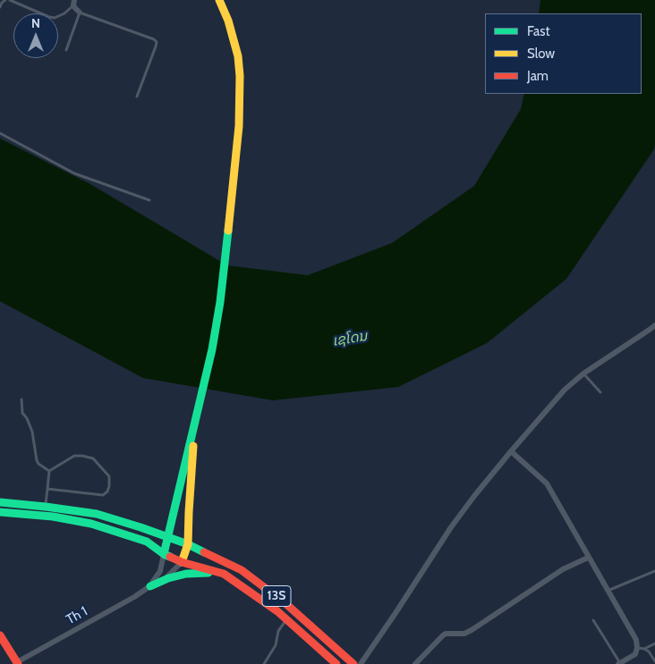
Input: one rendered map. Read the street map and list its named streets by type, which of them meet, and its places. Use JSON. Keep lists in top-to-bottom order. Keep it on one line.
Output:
{"streets":{"main road":["13S"],"street":["Th 1"]},"crossings":[["13S","Th 1"]],"water":["ເຊໂດນ"],"legend":["Fast","Slow","Jam"],"north":"top"}
